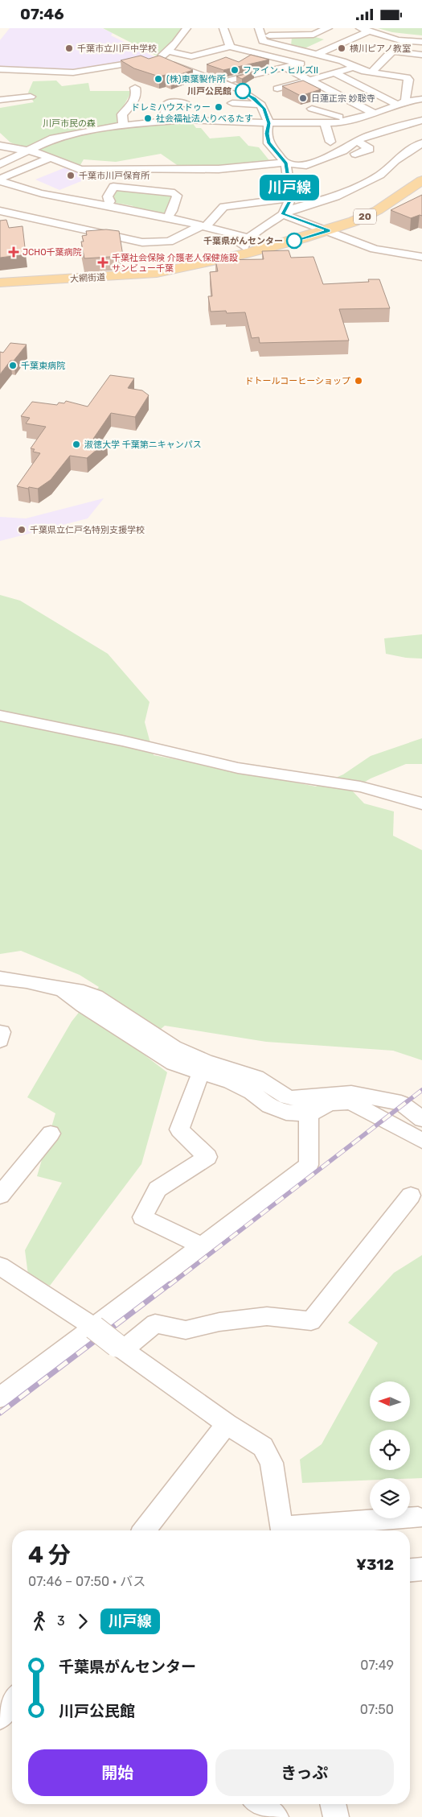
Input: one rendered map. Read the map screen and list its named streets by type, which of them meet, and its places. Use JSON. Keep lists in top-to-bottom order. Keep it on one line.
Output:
{"streets":{"main road":["20","大網街道"]},"parks":["川戸市民の森"],"places":{"other":["千葉市立川戸中学校","横川ピアノ教室","ファイン・ヒルズII","(株)東葉製作所","川戸公民館","日蓮正宗 妙聡寺","ドレミハウスドゥー","社会福祉法人りべるたす","千葉市川戸保育所","千葉県がんセンター","千葉東病院","ドトールコーヒーショップ","淑徳大学 千葉第ニキャンパス","千葉県立仁戸名特別支援学校"],"health":["JCHO千葉病院","千葉社会保険 介護老人保健施設 サンビュー千葉"]},"lines":["bus line 川戸線"],"north":"left","page":{"status":"07:46","on_map":"川戸線","heading":["4 分","07:46 – 07:50 · バス","¥312"],"legs":["3","川戸線"],"list":[{"name":"千葉県がんセンター","value":"07:49"},{"name":"川戸公民館","value":"07:50"}],"buttons":["開始","きっぷ"]}}
